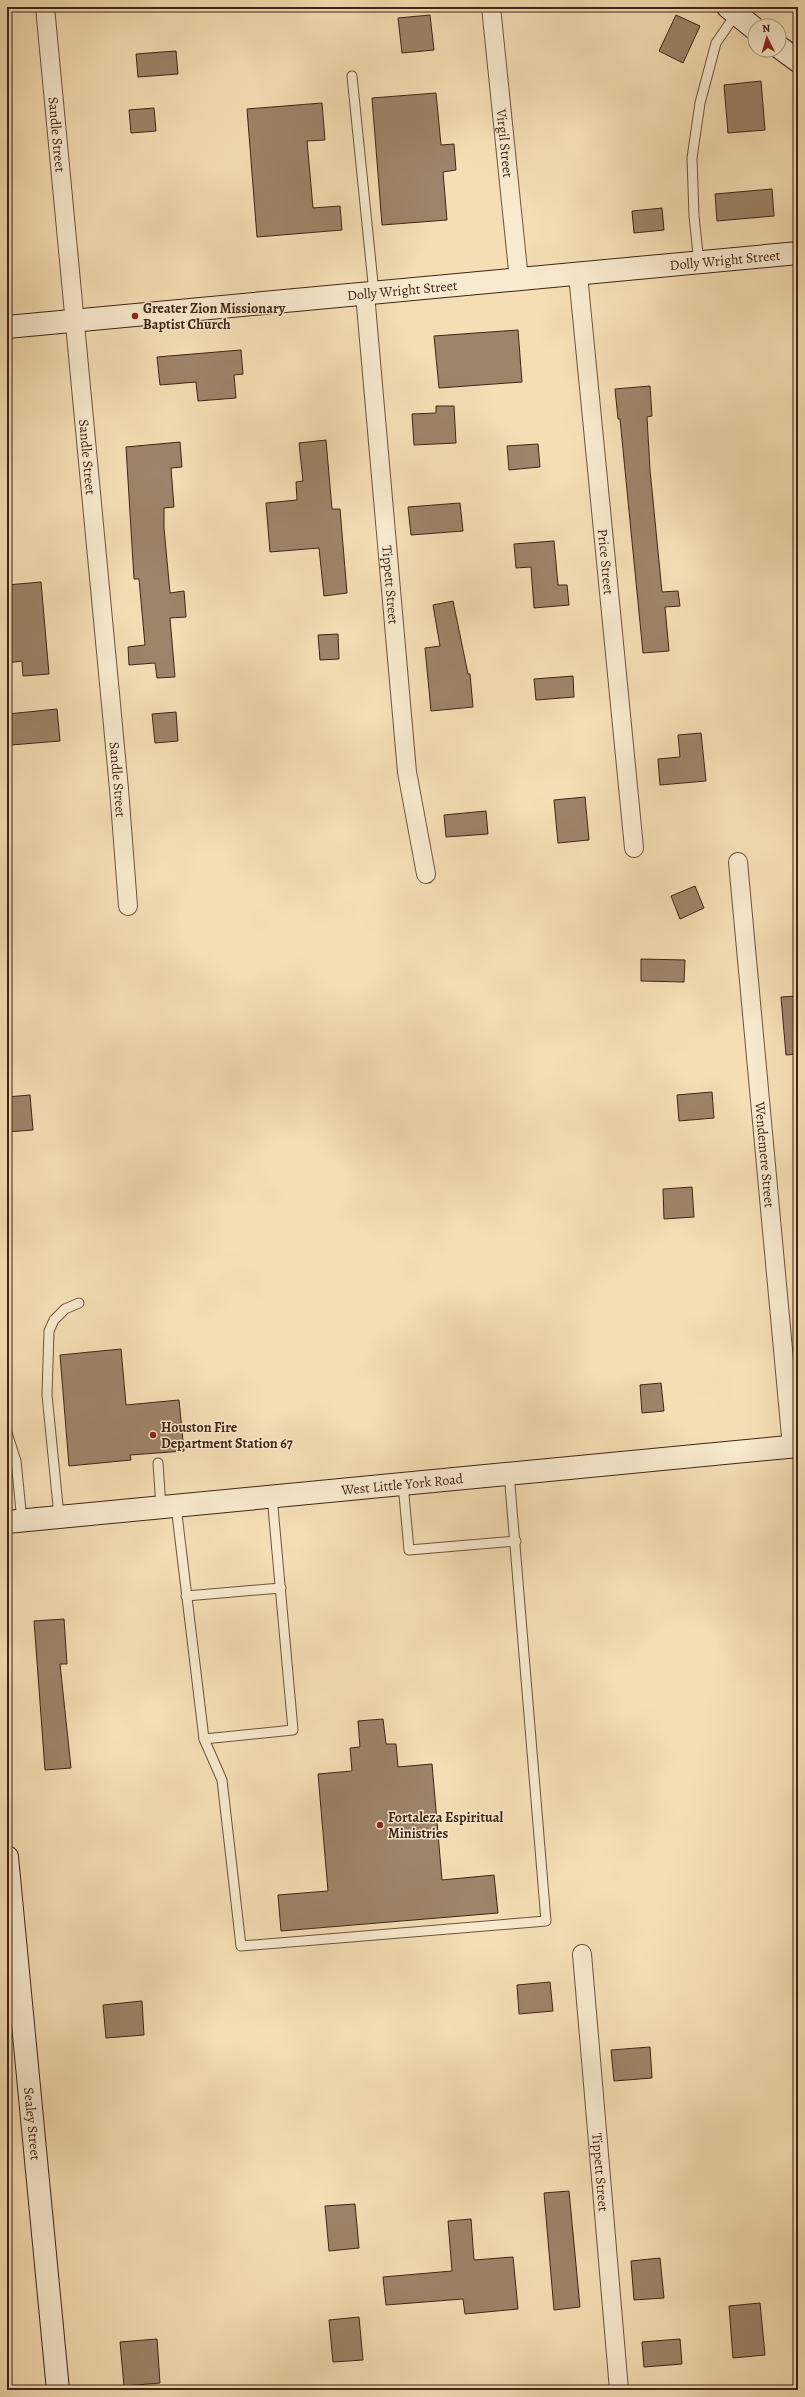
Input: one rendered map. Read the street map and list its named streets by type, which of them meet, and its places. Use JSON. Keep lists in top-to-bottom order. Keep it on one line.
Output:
{"streets":{"street":["Sandle Street","Virgil Street","Dolly Wright Street","Price Street","Tippett Street","Wendemere Street","West Little York Road","Sealey Street"]},"crossings":[["Sandle Street","Dolly Wright Street"],["Virgil Street","Dolly Wright Street"],["Dolly Wright Street","Price Street"],["Dolly Wright Street","Tippett Street"],["Wendemere Street","West Little York Road"]],"places":["Greater Zion Missionary Baptist Church","Houston Fire Department Station 67","Fortaleza Espiritual Ministries"],"north":"top"}
